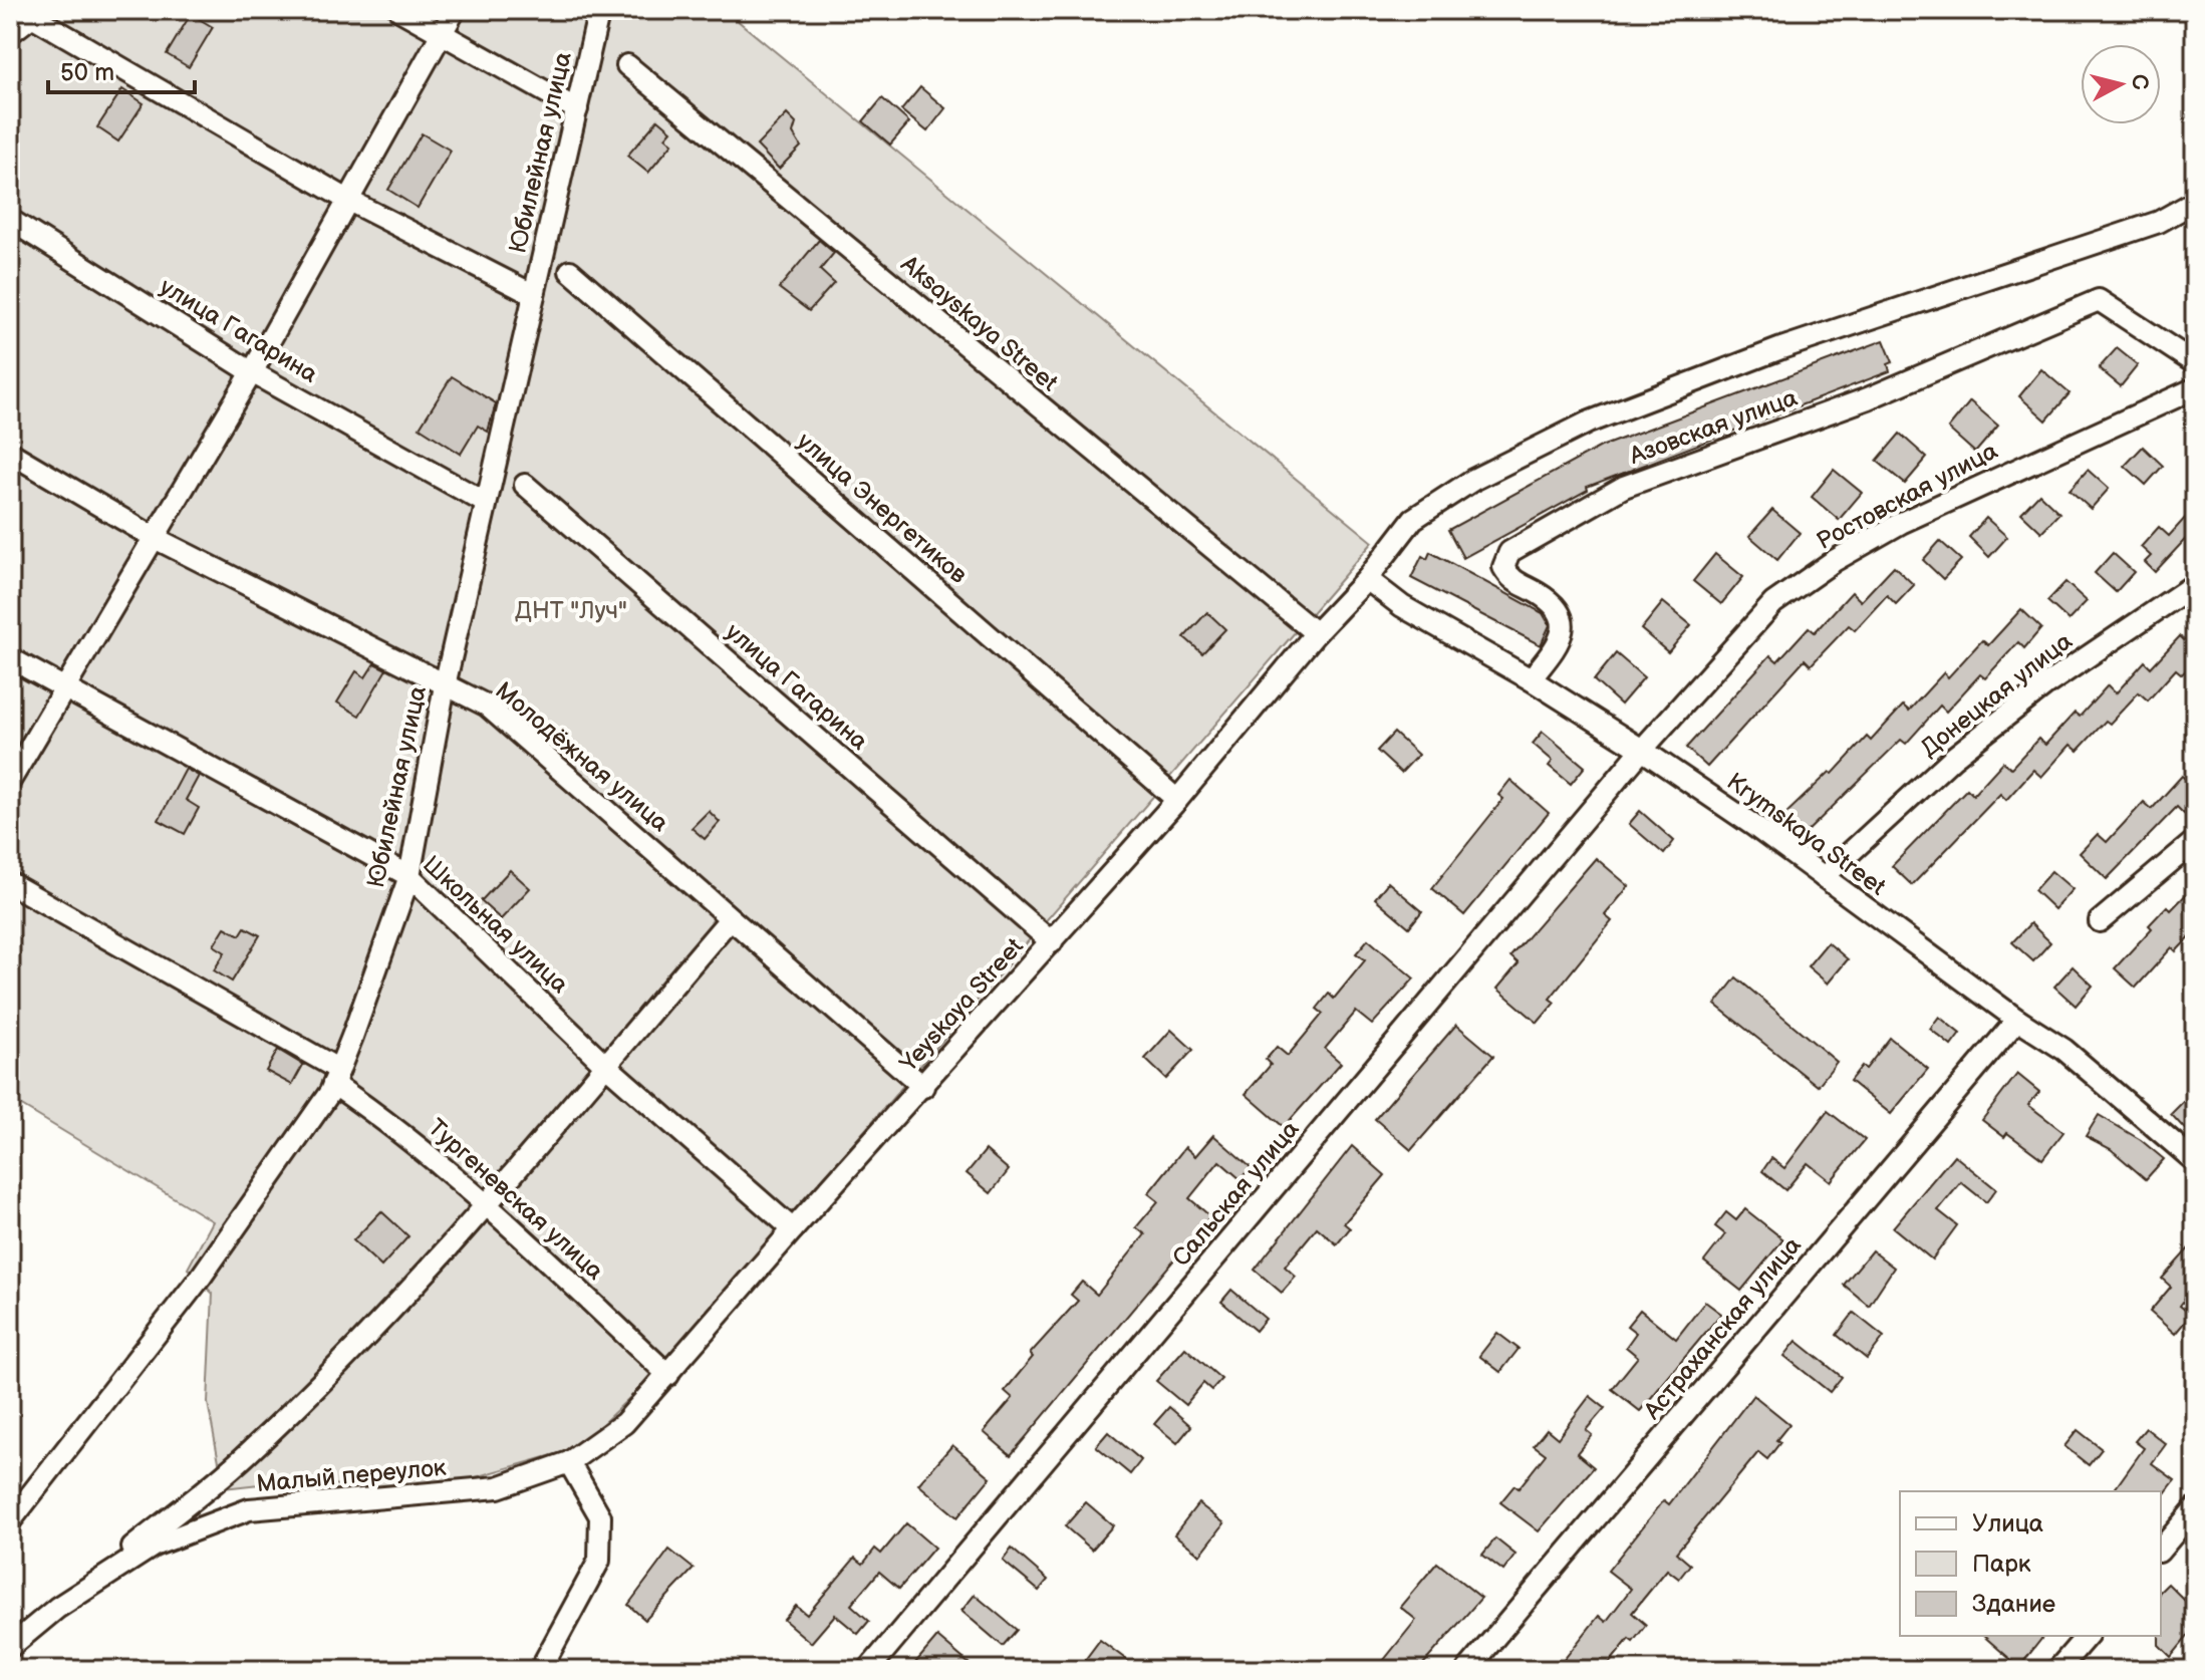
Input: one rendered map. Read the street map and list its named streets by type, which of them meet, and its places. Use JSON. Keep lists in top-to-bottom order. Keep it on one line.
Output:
{"streets":{"street":["Юбилейная улица","Aksayskaya Street","улица Гагарина","Азовская улица","Ростовская улица","улица Энергетиков","Донецкая улица","Молодёжная улица","Krymskaya Street","Школьная улица","Yeyskaya Street","Сальская улица","Тургеневская улица","Астраханская улица","Малый переулок"]},"crossings":[["Юбилейная улица","улица Гагарина"],["Юбилейная улица","Молодёжная улица"],["Юбилейная улица","Школьная улица"],["Юбилейная улица","Тургеневская улица"],["Aksayskaya Street","Yeyskaya Street"],["улица Гагарина","Yeyskaya Street"],["Азовская улица","Krymskaya Street"],["Ростовская улица","Krymskaya Street"],["Ростовская улица","Сальская улица"],["улица Энергетиков","Yeyskaya Street"],["Донецкая улица","Krymskaya Street"],["Молодёжная улица","Yeyskaya Street"],["Krymskaya Street","Yeyskaya Street"],["Krymskaya Street","Сальская улица"],["Krymskaya Street","Астраханская улица"],["Школьная улица","Yeyskaya Street"],["Yeyskaya Street","Тургеневская улица"],["Yeyskaya Street","Малый переулок"]],"parks":["ДНТ \"Луч\""],"legend":["Улица","Парк","Здание"],"scale_bar":"50 m","north":"right"}
